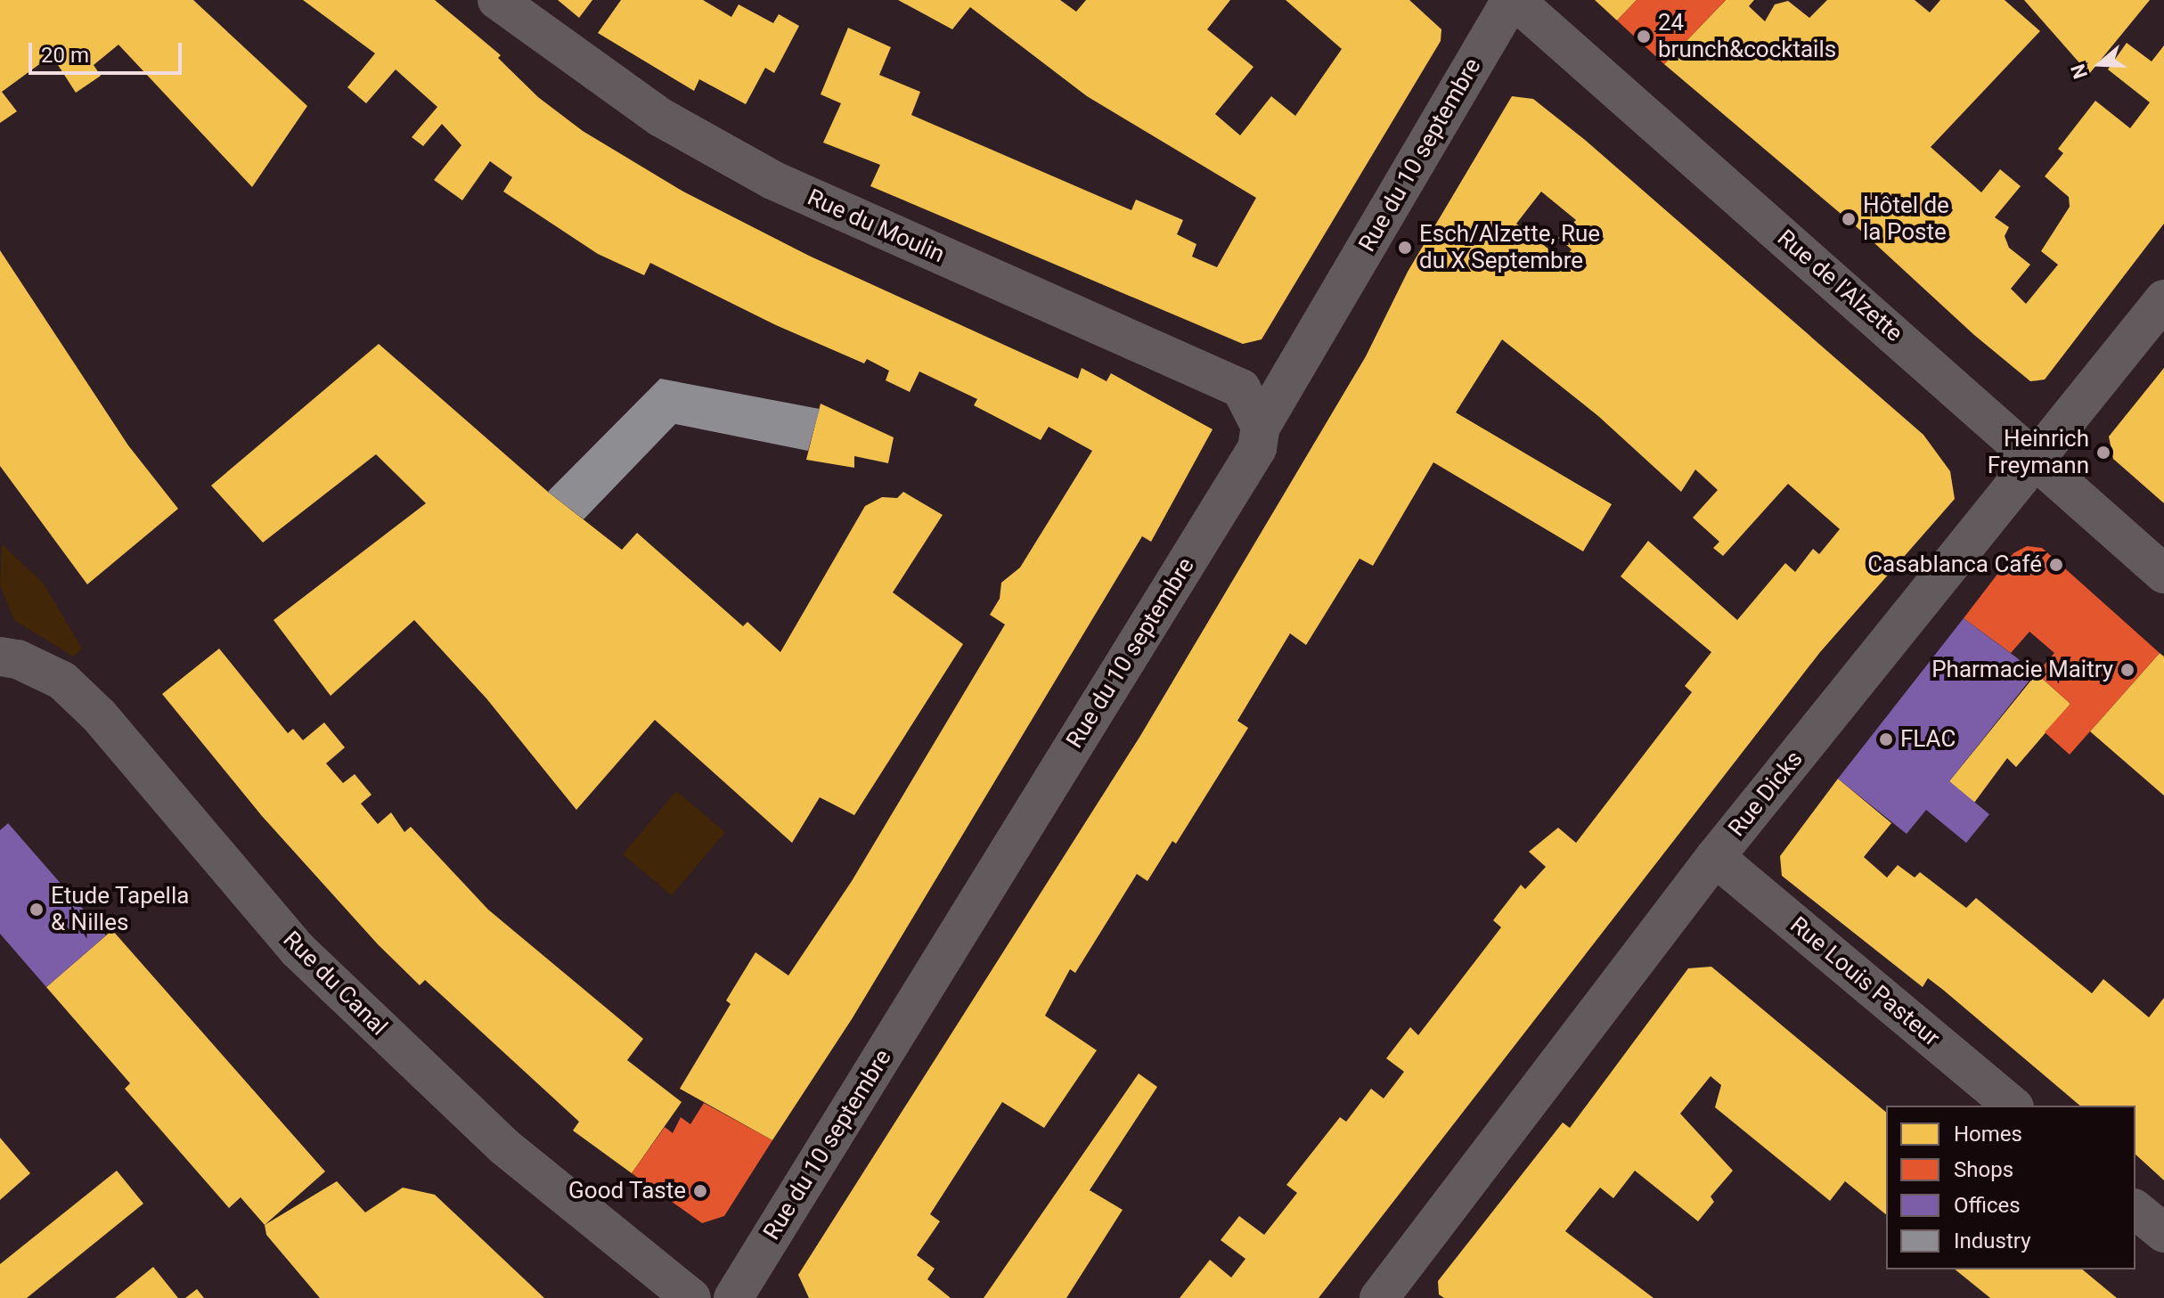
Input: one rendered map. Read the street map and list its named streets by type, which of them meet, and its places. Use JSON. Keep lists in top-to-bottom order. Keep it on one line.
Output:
{"streets":{"street":["Rue du 10 septembre","Rue du Moulin","Rue de l'Alzette","Rue Dicks","Rue Louis Pasteur","Rue du Canal"]},"crossings":[["Rue du 10 septembre","Rue du Moulin"],["Rue du 10 septembre","Rue de l'Alzette"],["Rue de l'Alzette","Rue Dicks"],["Rue Dicks","Rue Louis Pasteur"]],"places":["24 brunch&cocktails","Hôtel de la Poste","Esch/Alzette, Rue du X Septembre","Heinrich Freymann","Casablanca Café","Pharmacie Maitry","FLAC","Etude Tapella & Nilles","Good Taste"],"legend":["Homes","Shops","Offices","Industry"],"scale_bar":"20 m","north":"left"}
